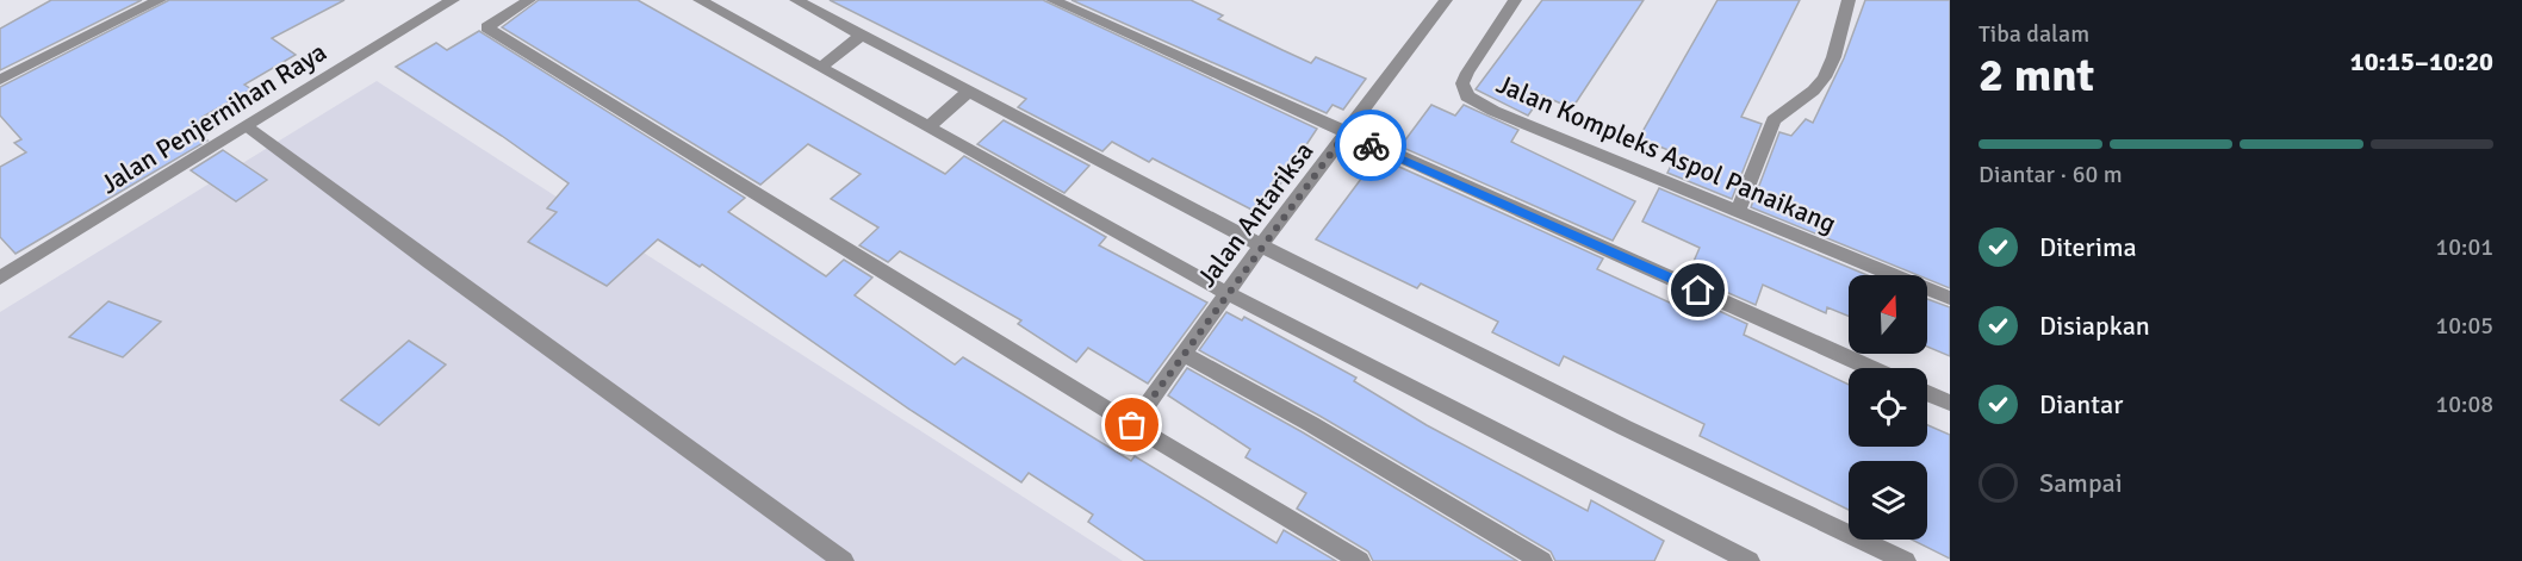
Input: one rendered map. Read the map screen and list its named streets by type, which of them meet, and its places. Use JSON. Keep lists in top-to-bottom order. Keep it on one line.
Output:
{"streets":{"street":["Jalan Penjernihan Raya","Jalan Kompleks Aspol Panaikang","Jalan Antariksa"]},"north":"top","page":{"heading":["2 mnt","Tiba dalam","10:15–10:20"],"bar":"Diantar · 60 m","list":[["Diterima","10:01"],["Disiapkan","10:05"],["Diantar","10:08"],"Sampai"]}}
